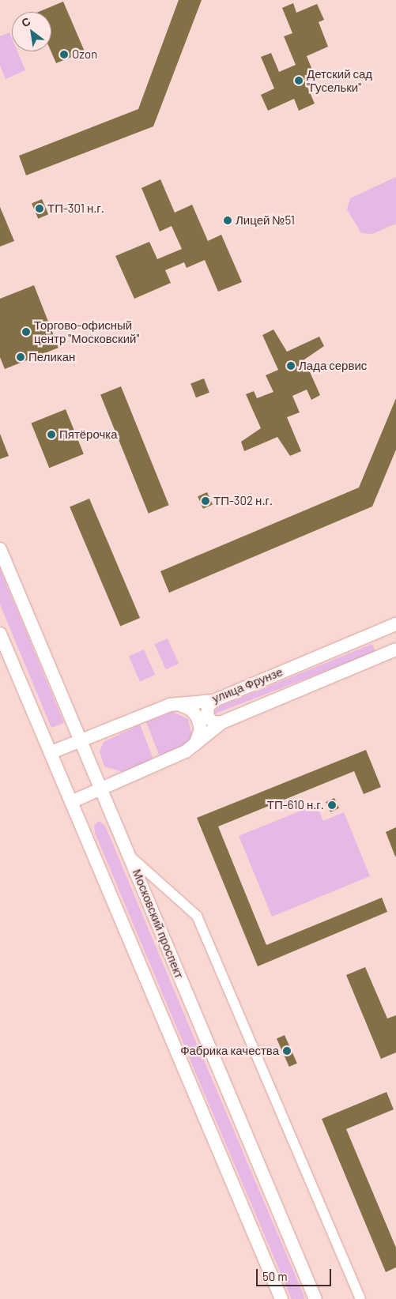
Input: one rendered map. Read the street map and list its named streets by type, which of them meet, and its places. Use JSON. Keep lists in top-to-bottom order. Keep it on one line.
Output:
{"streets":{"main road":["улица Фрунзе","Московский проспект"]},"crossings":[["улица Фрунзе","Московский проспект"]],"places":["Ozon","Детский сад \"Гусельки\"","ТП-301 н.г.","Лицей №51","Торгово-офисный центр \"Московский\"","Пеликан","Лада сервис","Пятёрочка","ТП-302 н.г.","ТП-610 н.г.","Фабрика качества"],"scale_bar":"50 m","north":"top left"}
